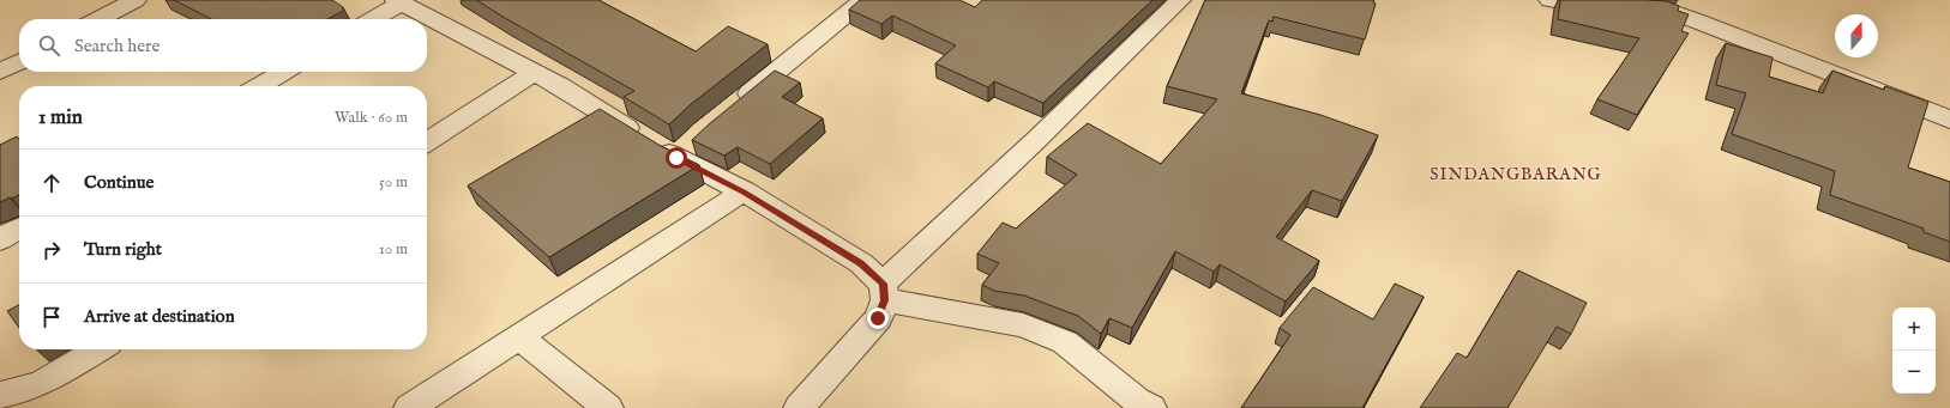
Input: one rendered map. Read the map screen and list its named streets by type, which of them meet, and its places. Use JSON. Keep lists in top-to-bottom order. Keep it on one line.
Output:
{"districts":["SINDANGBARANG"],"north":"top","page":{"search":"Search here","heading":["1 min","Walk · 60 m"],"list":[["Continue","50 m"],["Turn right","10 m"],"Arrive at destination"],"map_buttons":["+","−"]}}
